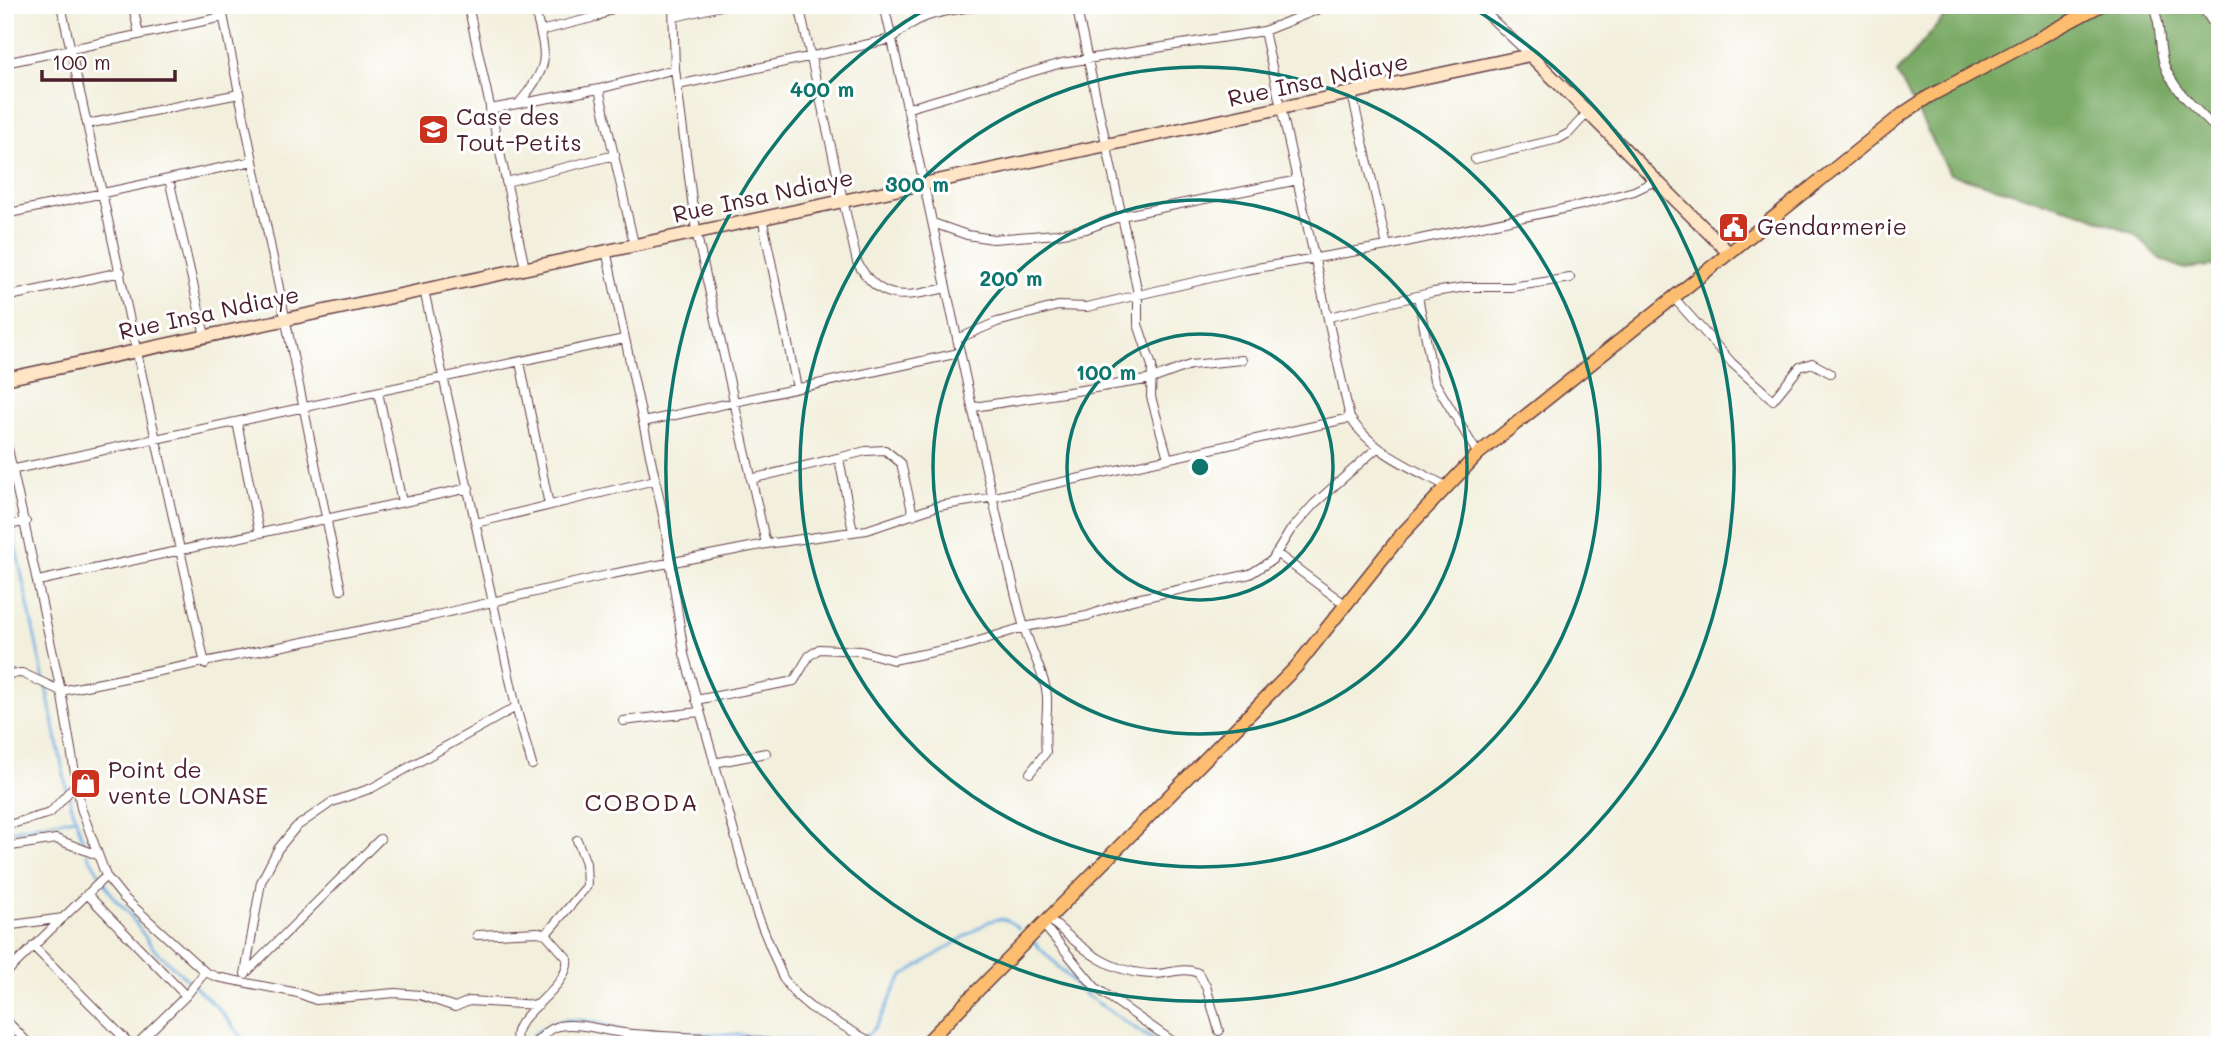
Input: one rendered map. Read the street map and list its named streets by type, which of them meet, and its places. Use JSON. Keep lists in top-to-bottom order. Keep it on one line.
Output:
{"streets":{"main road":["Rue Insa Ndiaye"]},"districts":["COBODA"],"places":{"school or university":["Case des Tout-Petits"],"public building":["Gendarmerie"],"shop":["Point de vente LONASE"]},"scale_bar":"100 m","rings":["400 m","300 m","200 m","100 m"]}
